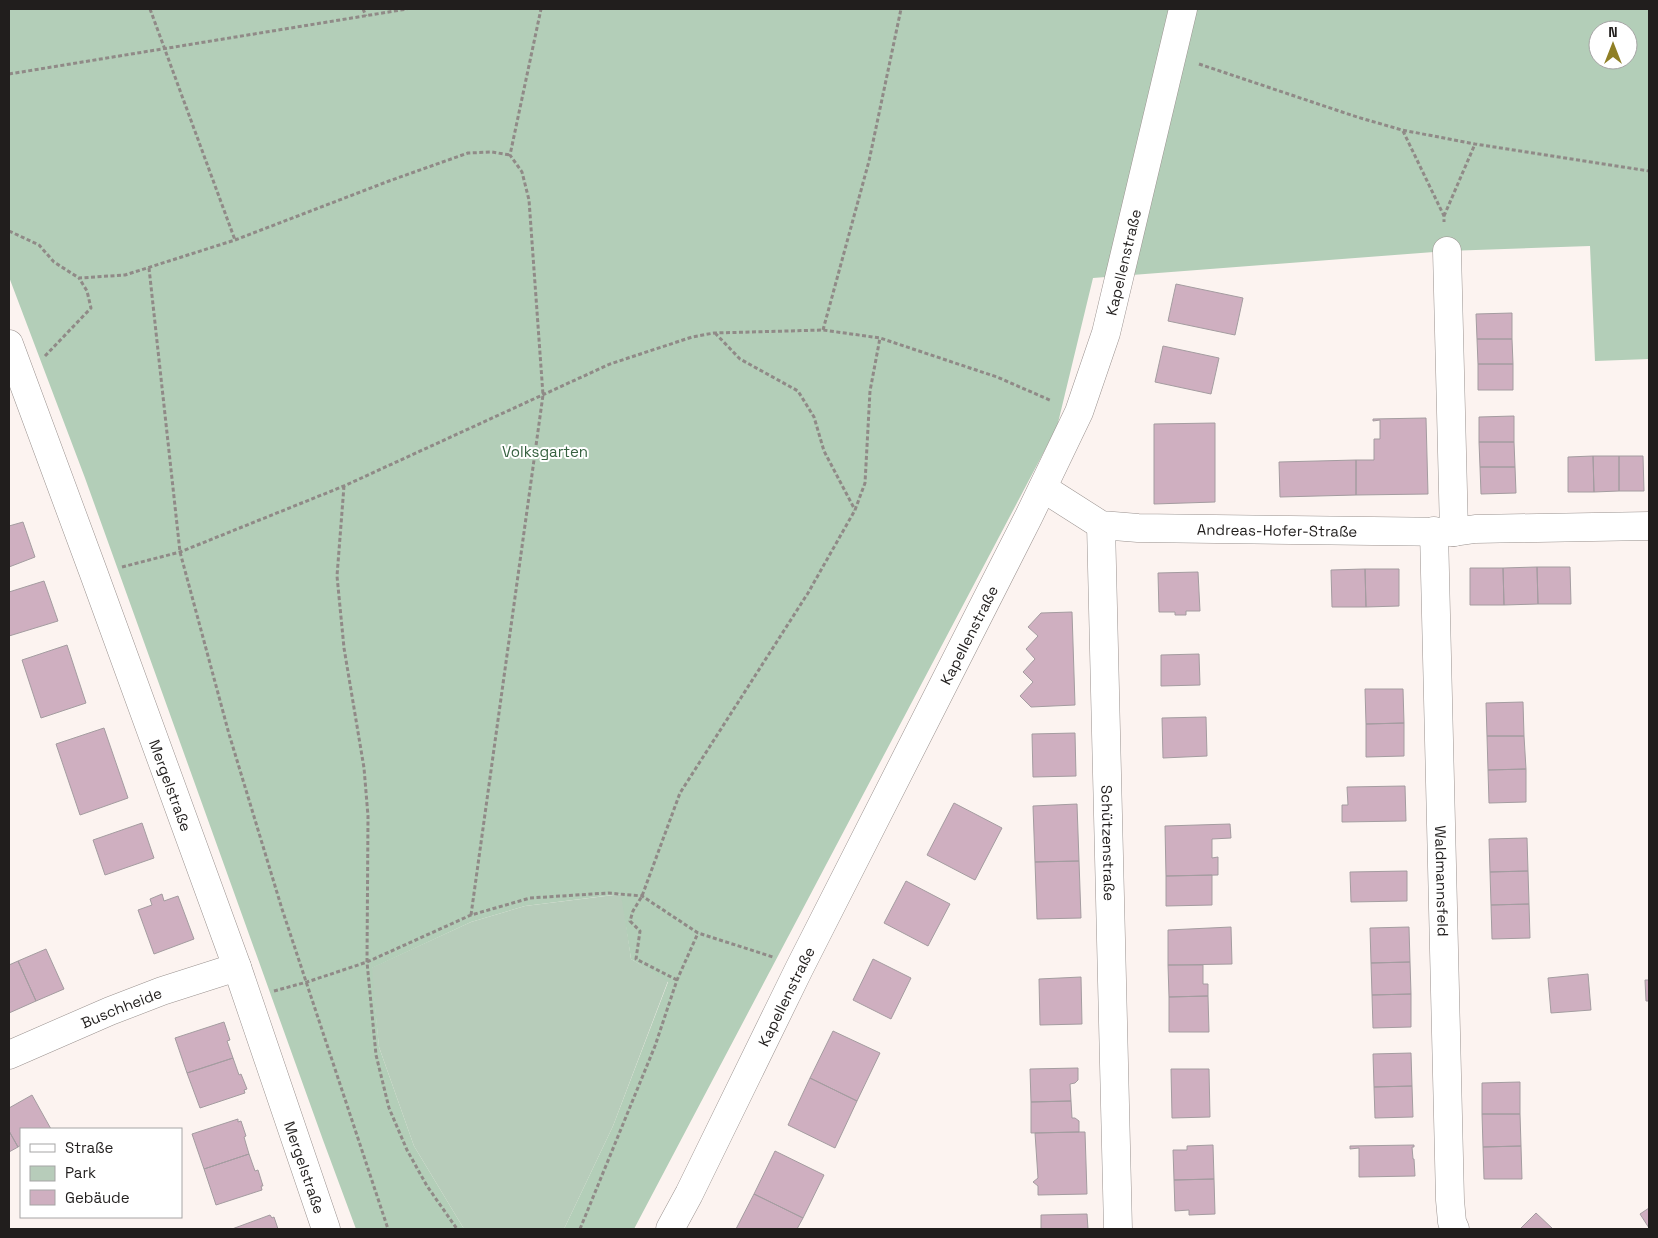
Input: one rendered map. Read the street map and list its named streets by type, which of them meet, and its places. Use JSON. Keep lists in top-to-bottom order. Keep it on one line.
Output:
{"streets":{"street":["Kapellenstraße","Andreas-Hofer-Straße","Mergelstraße","Schützenstraße","Waldmannsfeld","Buschheide"]},"crossings":[["Andreas-Hofer-Straße","Schützenstraße"],["Andreas-Hofer-Straße","Waldmannsfeld"],["Mergelstraße","Buschheide"]],"parks":["Volksgarten"],"legend":["Straße","Park","Gebäude"],"north":"top"}
